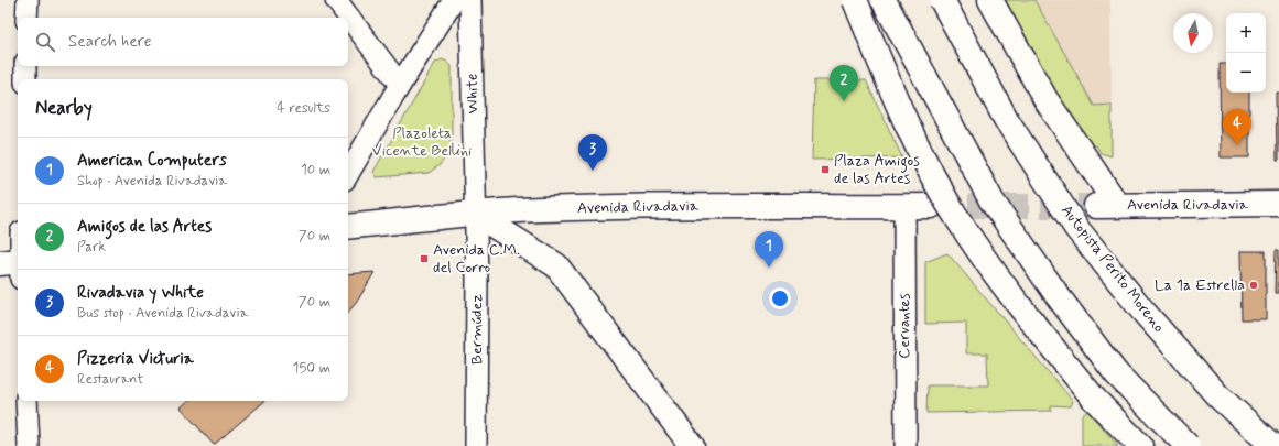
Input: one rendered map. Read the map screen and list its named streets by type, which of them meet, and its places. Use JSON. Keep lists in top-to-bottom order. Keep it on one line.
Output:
{"streets":{"main road":["Avenida Rivadavia","Autopista Perito Moreno"],"street":["White","Cervantes","Bermúdez"]},"crossings":[["White","Avenida Rivadavia"],["White","Bermúdez"],["Avenida Rivadavia","Cervantes"],["Avenida Rivadavia","Bermúdez"]],"parks":["Plazoleta Vicente Bellini"],"places":{"transit":["Plaza Amigos de las Artes","Avenida C.M. del Corro"],"other":["La 1a Estrella"]},"north":"bottom","page":{"map_buttons":["+","−"],"search":"Search here","pins":["2","4","3","1"],"heading":["Nearby","4 results"],"list":[{"mark":"1","name":"American Computers","note":"Shop · Avenida Rivadavia","value":"10 m"},{"mark":"2","name":"Amigos de las Artes","note":"Park","value":"70 m"},{"mark":"3","name":"Rivadavia y White","note":"Bus stop · Avenida Rivadavia","value":"70 m"},{"mark":"4","name":"Pizzeria Victuria","note":"Restaurant","value":"150 m"}]}}
